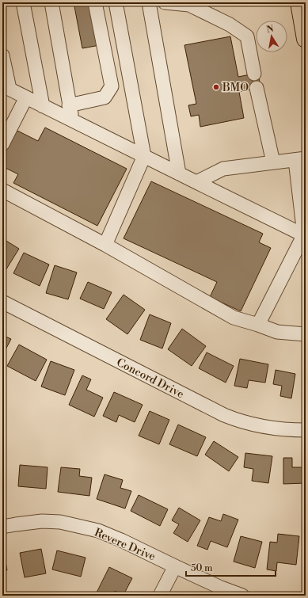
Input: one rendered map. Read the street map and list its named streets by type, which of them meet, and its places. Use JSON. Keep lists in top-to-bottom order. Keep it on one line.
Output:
{"streets":{"street":["Concord Drive","Revere Drive"]},"places":["BMO"],"scale_bar":"50 m","north":"top"}
